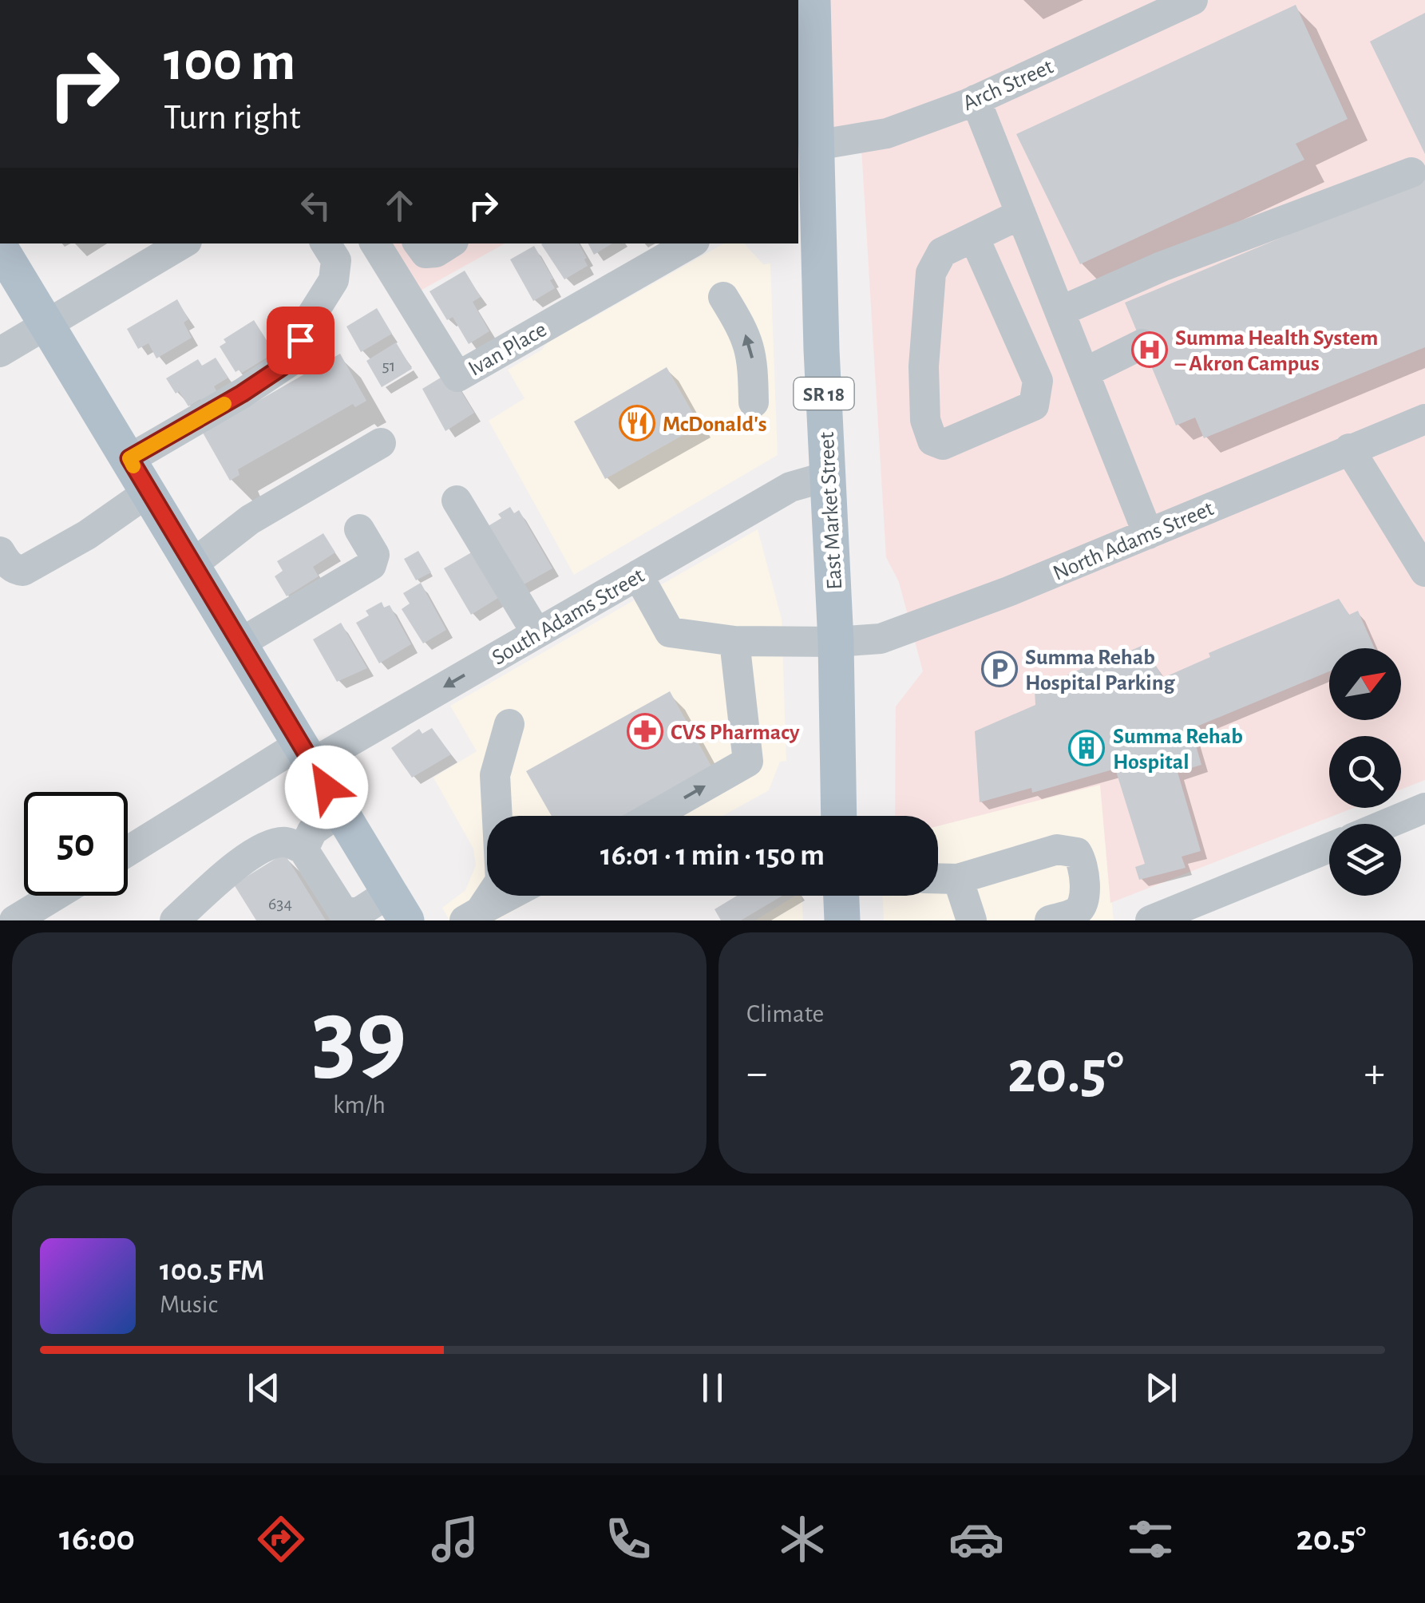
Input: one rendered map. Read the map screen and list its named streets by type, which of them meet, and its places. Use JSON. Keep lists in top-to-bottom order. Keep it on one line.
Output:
{"streets":{"main road":["SR 18","East Market Street"],"street":["Arch Street","Ivan Place","North Adams Street","South Adams Street"]},"crossings":[["Arch Street","East Market Street"],["East Market Street","North Adams Street"],["East Market Street","South Adams Street"],["North Adams Street","South Adams Street"]],"places":{"hospital":["Summa Health System – Akron Campus"],"restaurant":["McDonald's"],"parking":["Summa Rehab Hospital Parking"],"pharmacy":["CVS Pharmacy"],"building":["Summa Rehab Hospital"]},"house_numbers":["51","634"],"north":"top right","page":{"turn":["100 m","Turn right"],"limit":"50","trip":"16:01 · 1 min · 150 m","tile":[["39","km/h"],"Climate"],"heat":["−","20.5°","+"],"song":["100.5 FM","Music"],"tabs":["16:00","20.5°"]}}
